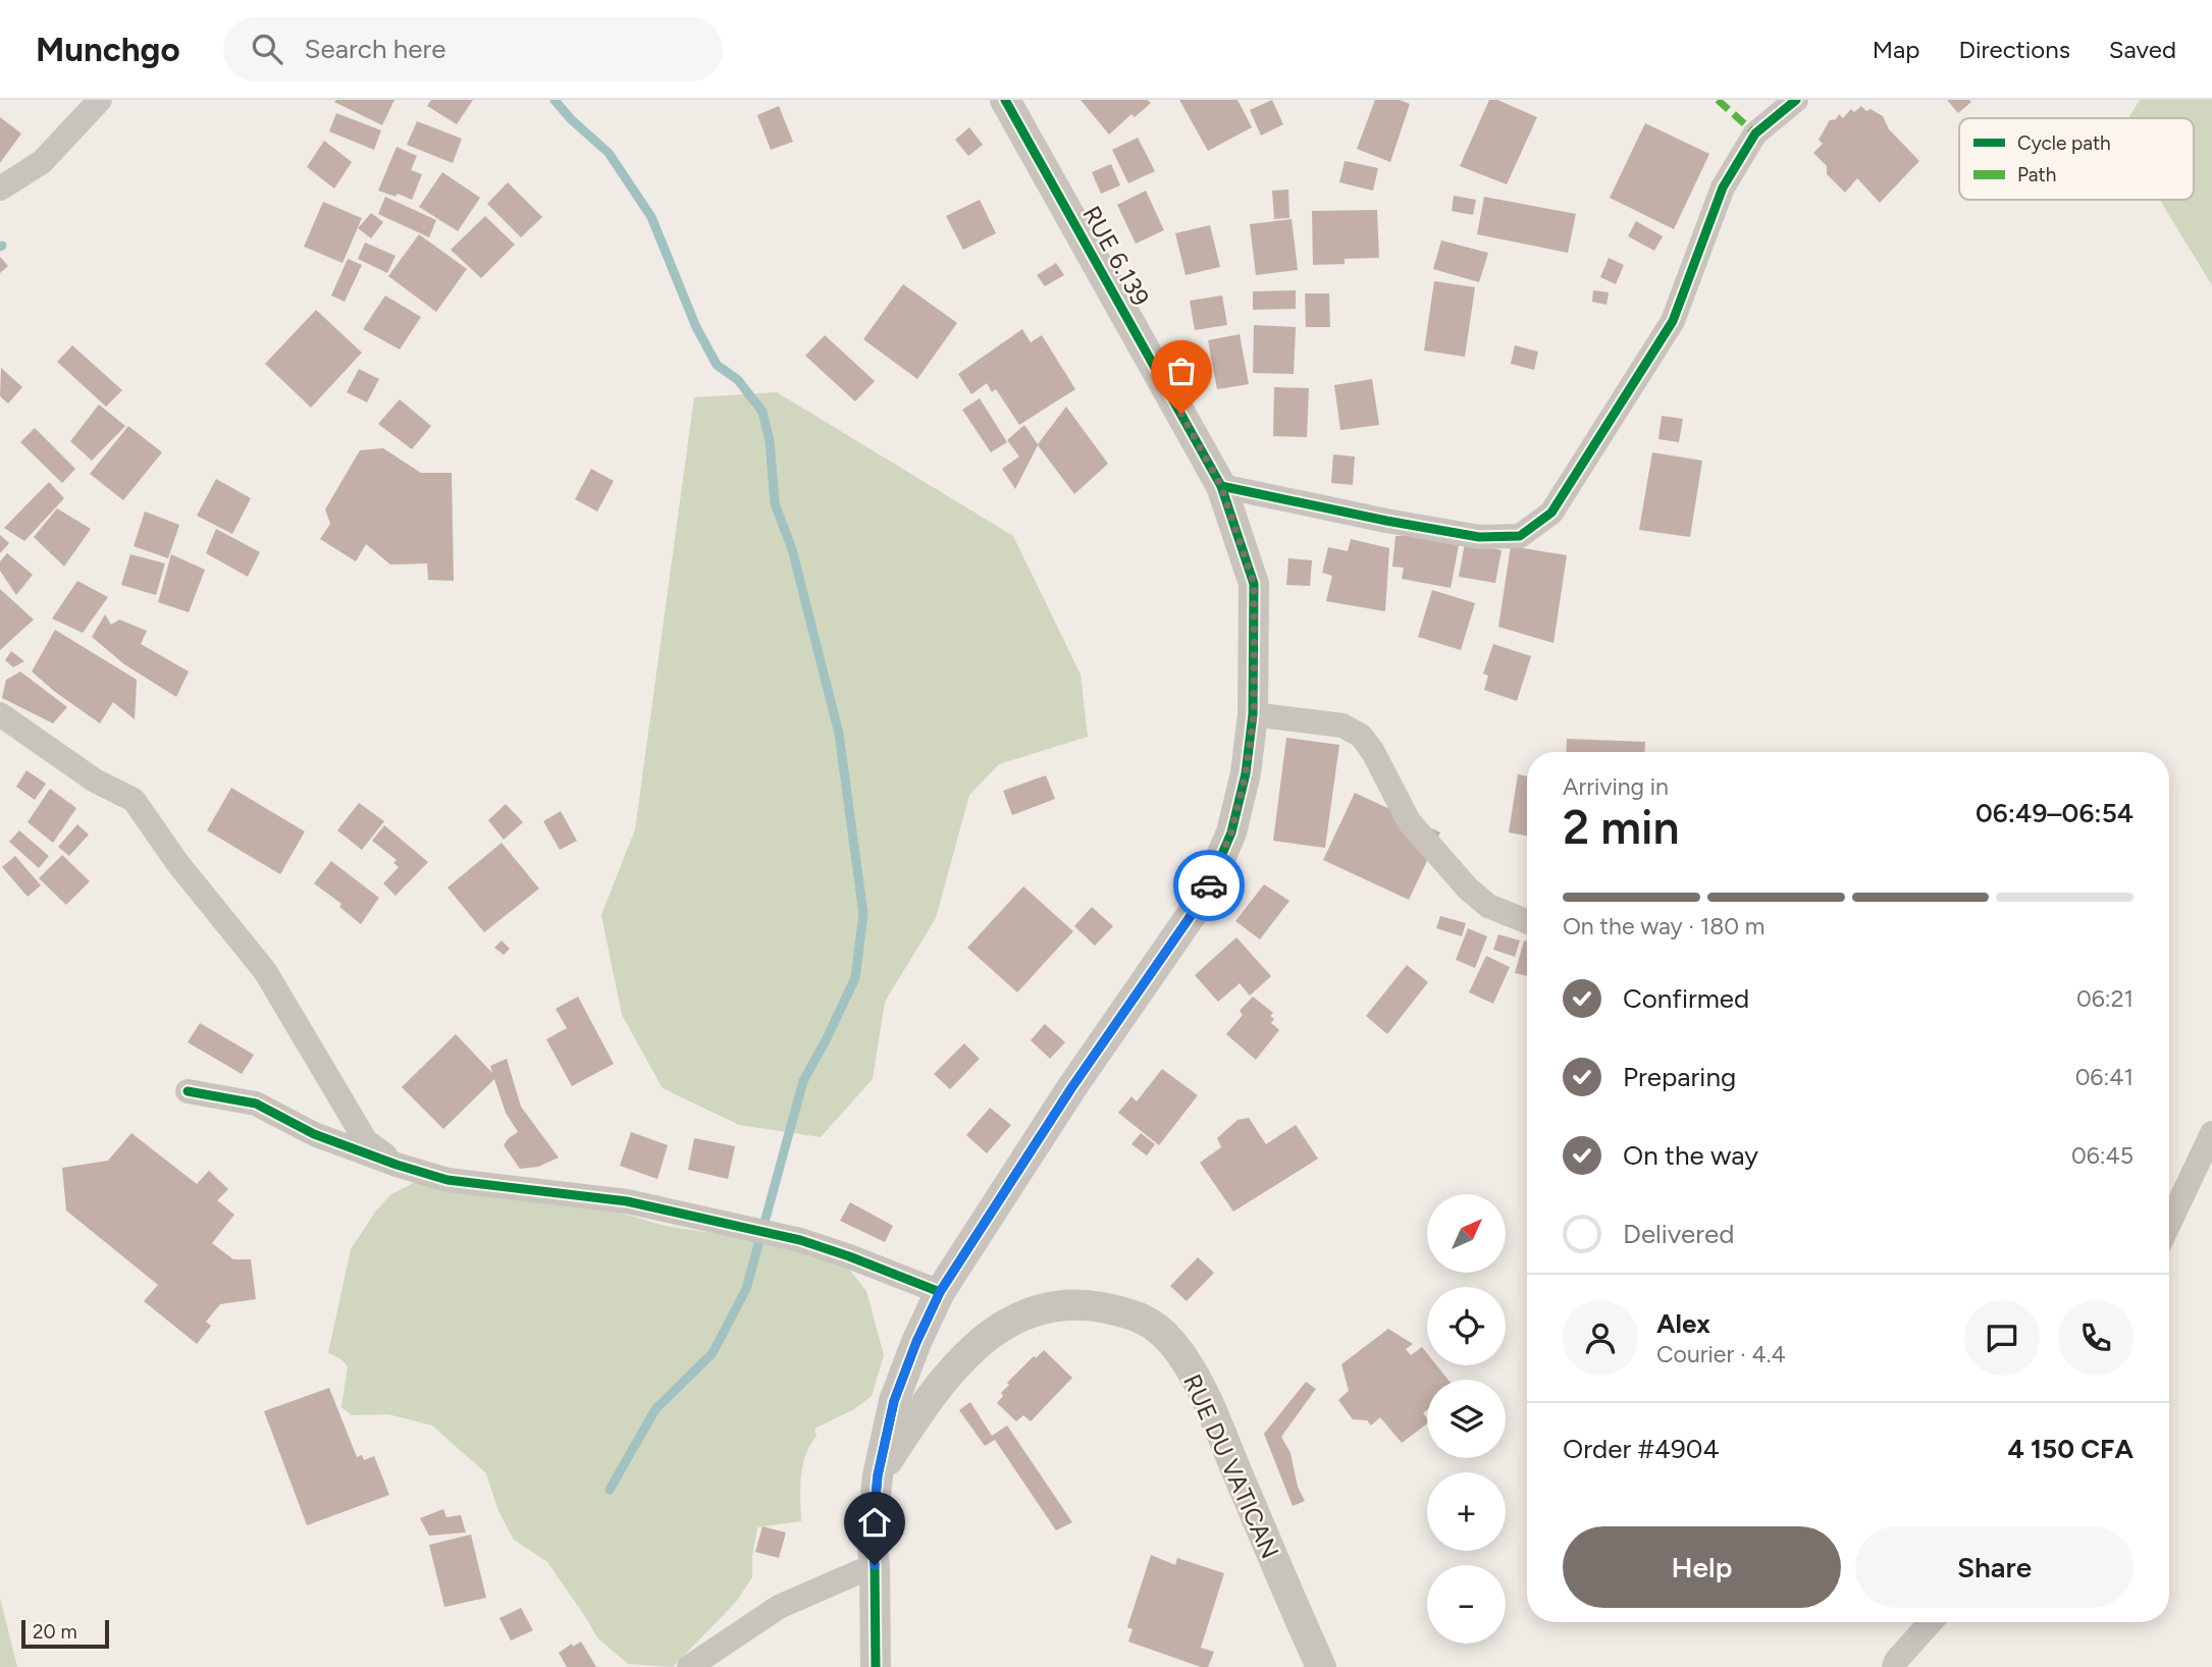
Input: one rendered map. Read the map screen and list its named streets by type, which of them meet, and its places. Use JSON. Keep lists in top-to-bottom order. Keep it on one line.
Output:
{"streets":{"street":["RUE 6.139","RUE DU VATICAN"]},"crossings":[["RUE 6.139","RUE DU VATICAN"]],"legend":["Cycle path","Path"],"scale_bar":"20 m","north":"top right","page":{"header":"Munchgo","search":"Search here","nav":["Map","Directions","Saved"],"heading":["2 min","Arriving in","06:49–06:54"],"panel":["Alex","Courier · 4.4","Order #4904","4 150 CFA"],"bar":"On the way · 180 m","list":[["Confirmed","06:21"],["Preparing","06:41"],["On the way","06:45"],"Delivered"],"map_buttons":["+","−"],"buttons":["Help","Share"],"scale":"20 m"}}
